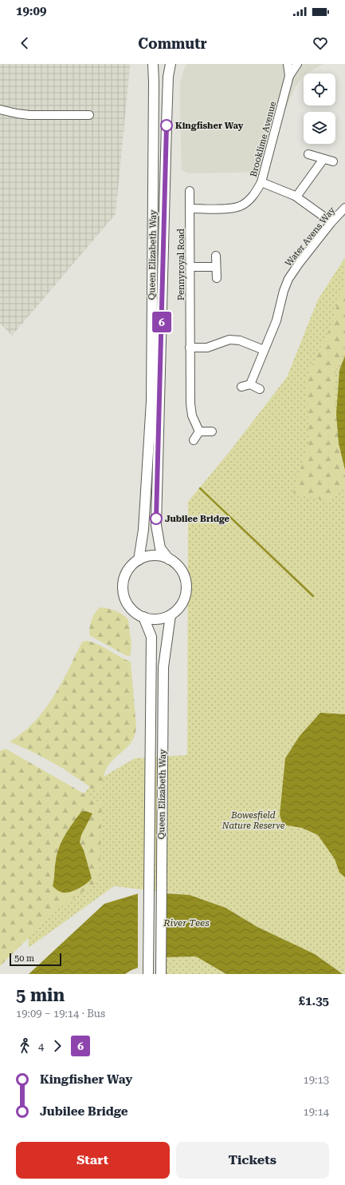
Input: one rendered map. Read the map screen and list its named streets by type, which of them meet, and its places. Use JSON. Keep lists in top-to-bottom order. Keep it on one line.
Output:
{"streets":{"street":["Brooklime Avenue","Water Avens Way","Queen Elizabeth Way","Pennyroyal Road"]},"crossings":[["Brooklime Avenue","Pennyroyal Road"]],"water":["River Tees"],"parks":["Bowesfield Nature Reserve"],"places":["Kingfisher Way","Jubilee Bridge"],"lines":["bus line 6"],"scale_bar":"50 m","page":{"status":"19:09","header":"Commutr","on_map":"6","scale":"50 m","heading":["5 min","19:09 – 19:14 · Bus","£1.35"],"legs":["4","6"],"list":[{"name":"Kingfisher Way","value":"19:13"},{"name":"Jubilee Bridge","value":"19:14"}],"buttons":["Start","Tickets"]}}
